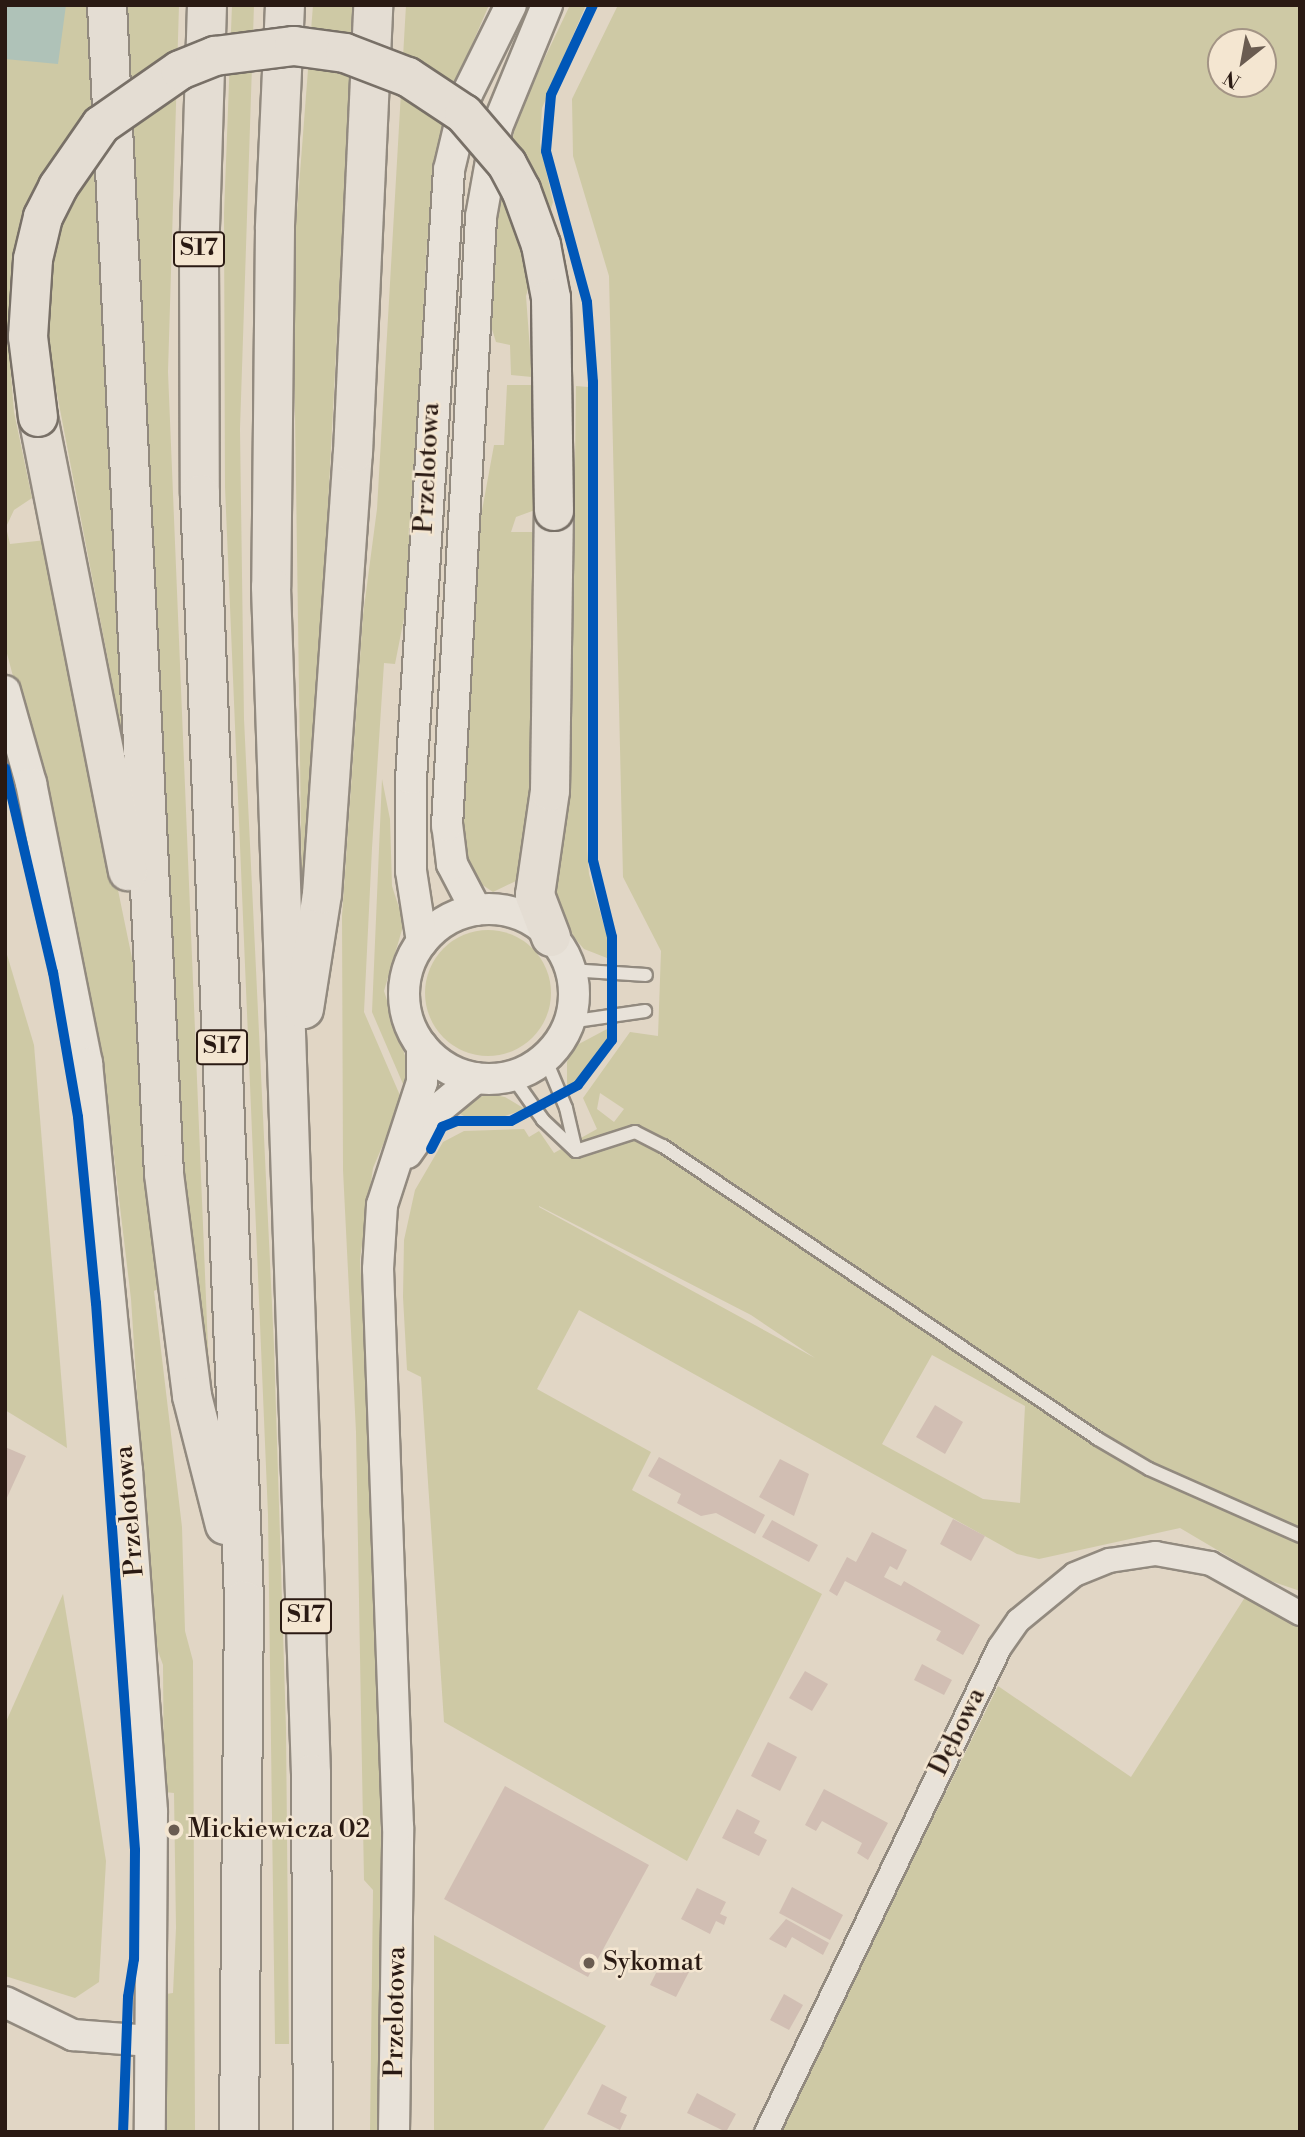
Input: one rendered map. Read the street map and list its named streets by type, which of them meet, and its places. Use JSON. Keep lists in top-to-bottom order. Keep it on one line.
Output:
{"streets":{"highway":["S17"],"street":["Przelotowa","Dębowa"]},"places":["Mickiewicza 02","Sykomat"],"north":"bottom left"}
